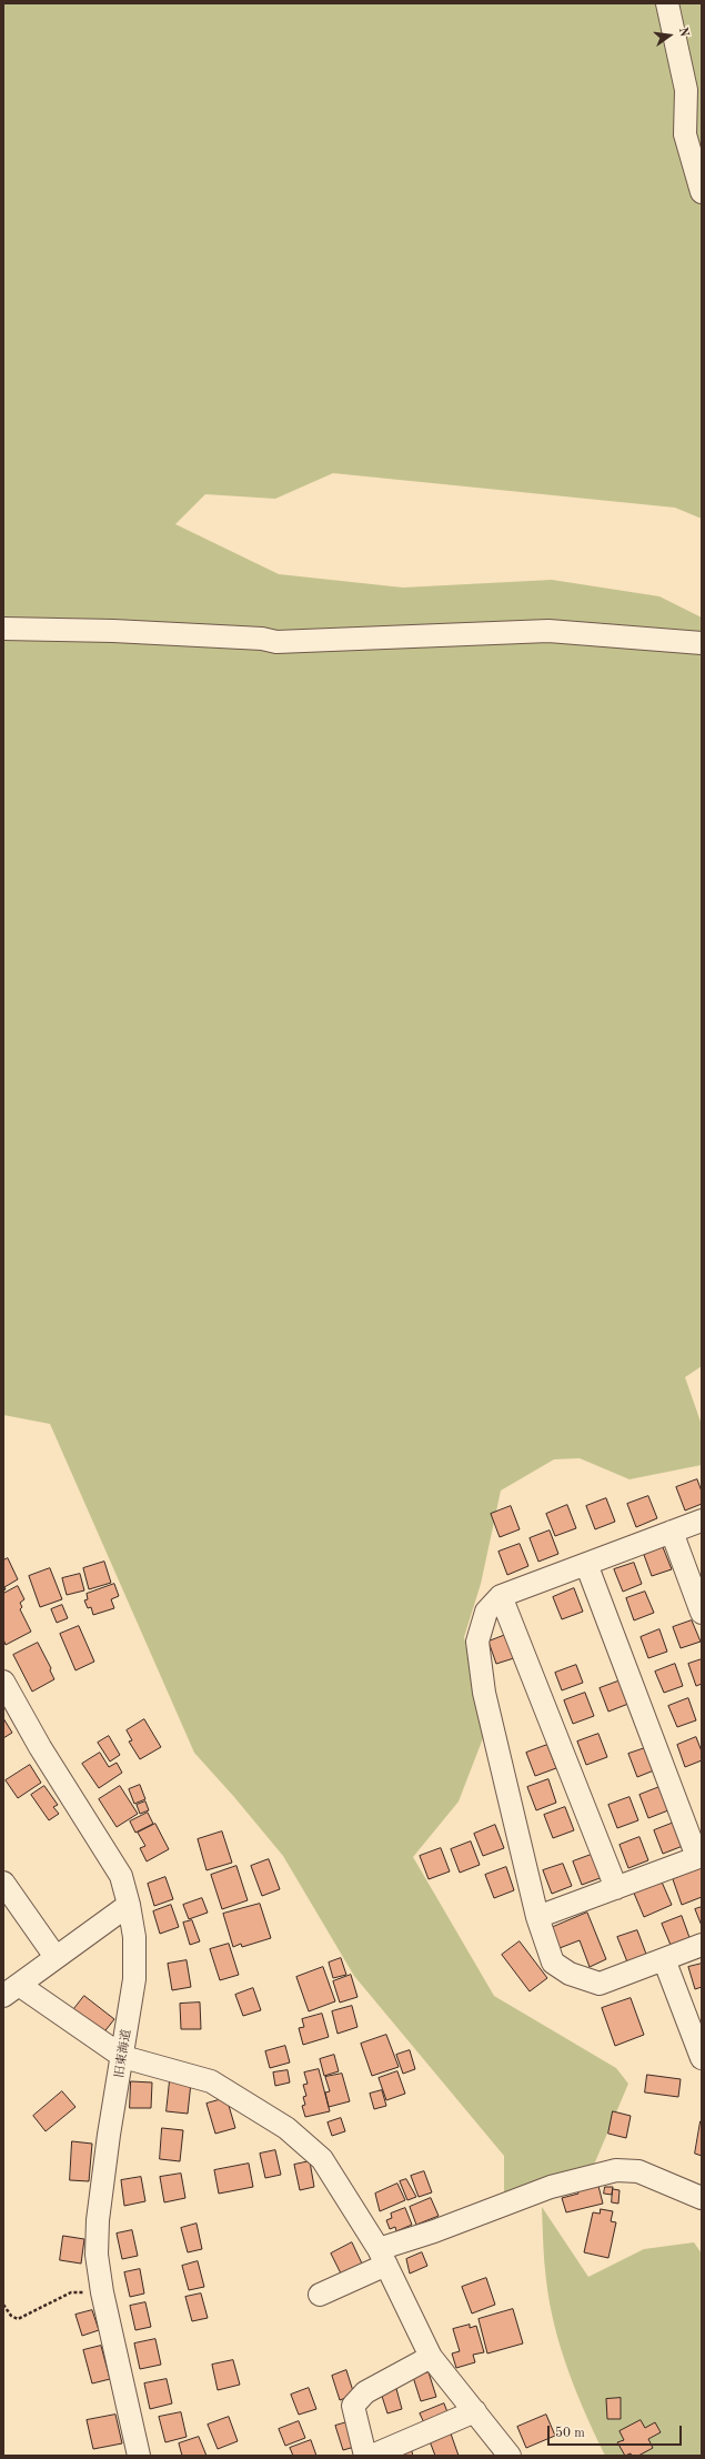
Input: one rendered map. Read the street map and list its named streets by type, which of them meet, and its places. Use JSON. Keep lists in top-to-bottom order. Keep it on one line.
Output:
{"streets":{"street":["旧東海道"]},"scale_bar":"50 m","north":"right"}
